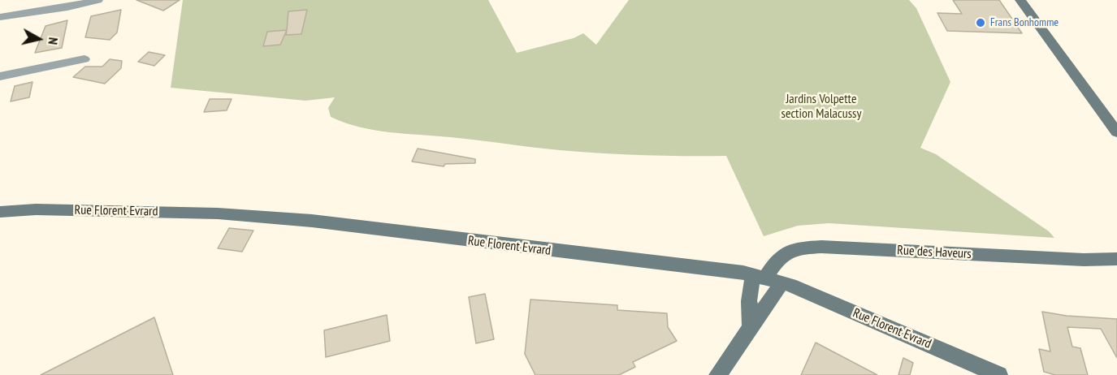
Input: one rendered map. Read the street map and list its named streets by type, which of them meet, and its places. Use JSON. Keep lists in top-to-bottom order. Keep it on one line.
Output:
{"streets":{"street":["Rue Florent Evrard","Rue des Haveurs"]},"crossings":[["Rue Florent Evrard","Rue des Haveurs"]],"parks":["Jardins Volpette section Malacussy"],"places":["Frans Bonhomme"],"north":"right"}
